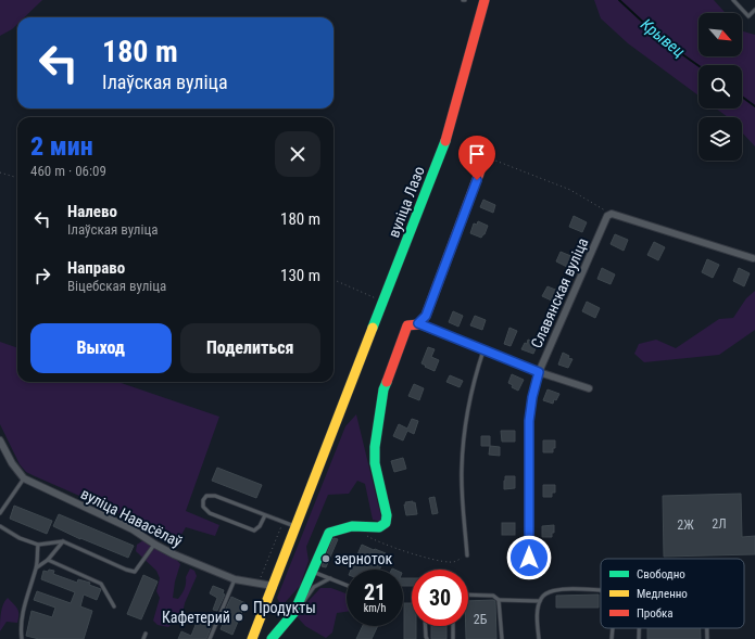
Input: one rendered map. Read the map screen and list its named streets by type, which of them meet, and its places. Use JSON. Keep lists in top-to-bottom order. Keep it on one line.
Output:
{"streets":{"main road":["вуліца Лазо"],"street":["Славянская вуліца","вуліца Навасёлаў"]},"crossings":[["вуліца Лазо","вуліца Навасёлаў"]],"water":["Крывец"],"places":["зерноток","Продукты","Кафетерий"],"house_numbers":["2Л","2Ж","2Б"],"legend":["Свободно","Медленно","Пробка"],"north":"bottom right","page":{"turn":["180 m","Ілаўская вуліца"],"heading":["2 мин","460 m · 06:09"],"list":[{"name":"Налево","note":"Ілаўская вуліца","value":"180 m"},{"name":"Направо","note":"Віцебская вуліца","value":"130 m"}],"buttons":["Выход","Поделиться"],"speed":"21 km/h","limit":"30"}}
